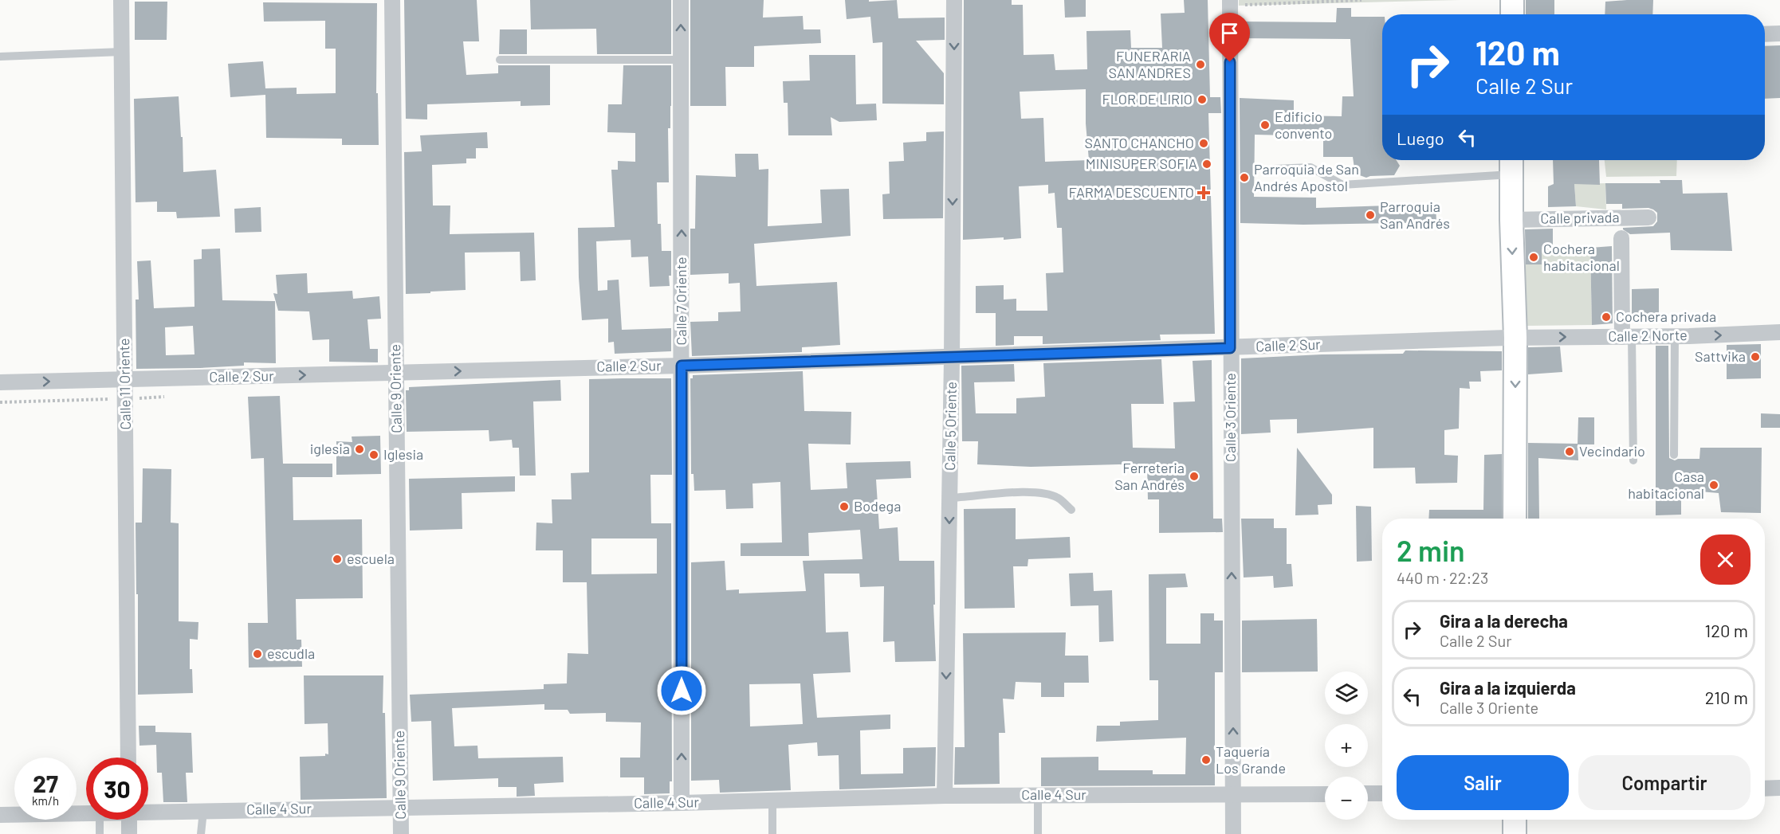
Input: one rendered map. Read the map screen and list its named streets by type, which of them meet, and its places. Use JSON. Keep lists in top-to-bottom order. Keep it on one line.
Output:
{"streets":{"street":["Calle privada","Calle 7 Oriente","Calle 2 Norte","Calle 2 Sur","Calle 11 Oriente","Calle 9 Oriente","Calle 3 Oriente","Calle 5 Oriente","Calle 4 Sur"]},"crossings":[["Calle privada","Calle 2 Norte"],["Calle 7 Oriente","Calle 2 Sur"],["Calle 7 Oriente","Calle 4 Sur"],["Calle 2 Norte","Calle 2 Sur"],["Calle 2 Sur","Calle 11 Oriente"],["Calle 2 Sur","Calle 9 Oriente"],["Calle 2 Sur","Calle 3 Oriente"],["Calle 2 Sur","Calle 5 Oriente"],["Calle 9 Oriente","Calle 4 Sur"],["Calle 3 Oriente","Calle 4 Sur"],["Calle 5 Oriente","Calle 4 Sur"]],"one_way":["Calle 7 Oriente","Calle 2 Norte","Calle 2 Sur","Calle 3 Oriente","Calle 5 Oriente"],"places":{"other":["FUNERARIA SAN ANDRES","FLOR DE LIRIO","Edificio convento","SANTO CHANCHO","MINISUPER SOFIA","Parroquia de San Andrés Apostol","Parroquia San Andrés","Cochera habitacional","Cochera privada","Sattvika","iglesia","Vecindario","Iglesia","Ferreteria San Andrés","Casa habitacional","Bodega","escuela","escudla","Taquería Los Grande"],"health":["FARMA DESCUENTO"]},"page":{"turn":["120 m","Calle 2 Sur"],"then":"Luego","heading":["2 min","440 m · 22:23"],"list":[{"name":"Gira a la derecha","note":"Calle 2 Sur","value":"120 m"},{"name":"Gira a la izquierda","note":"Calle 3 Oriente","value":"210 m"}],"map_buttons":["+","−"],"buttons":["Salir","Compartir"],"speed":"27 km/h","limit":"30"}}
